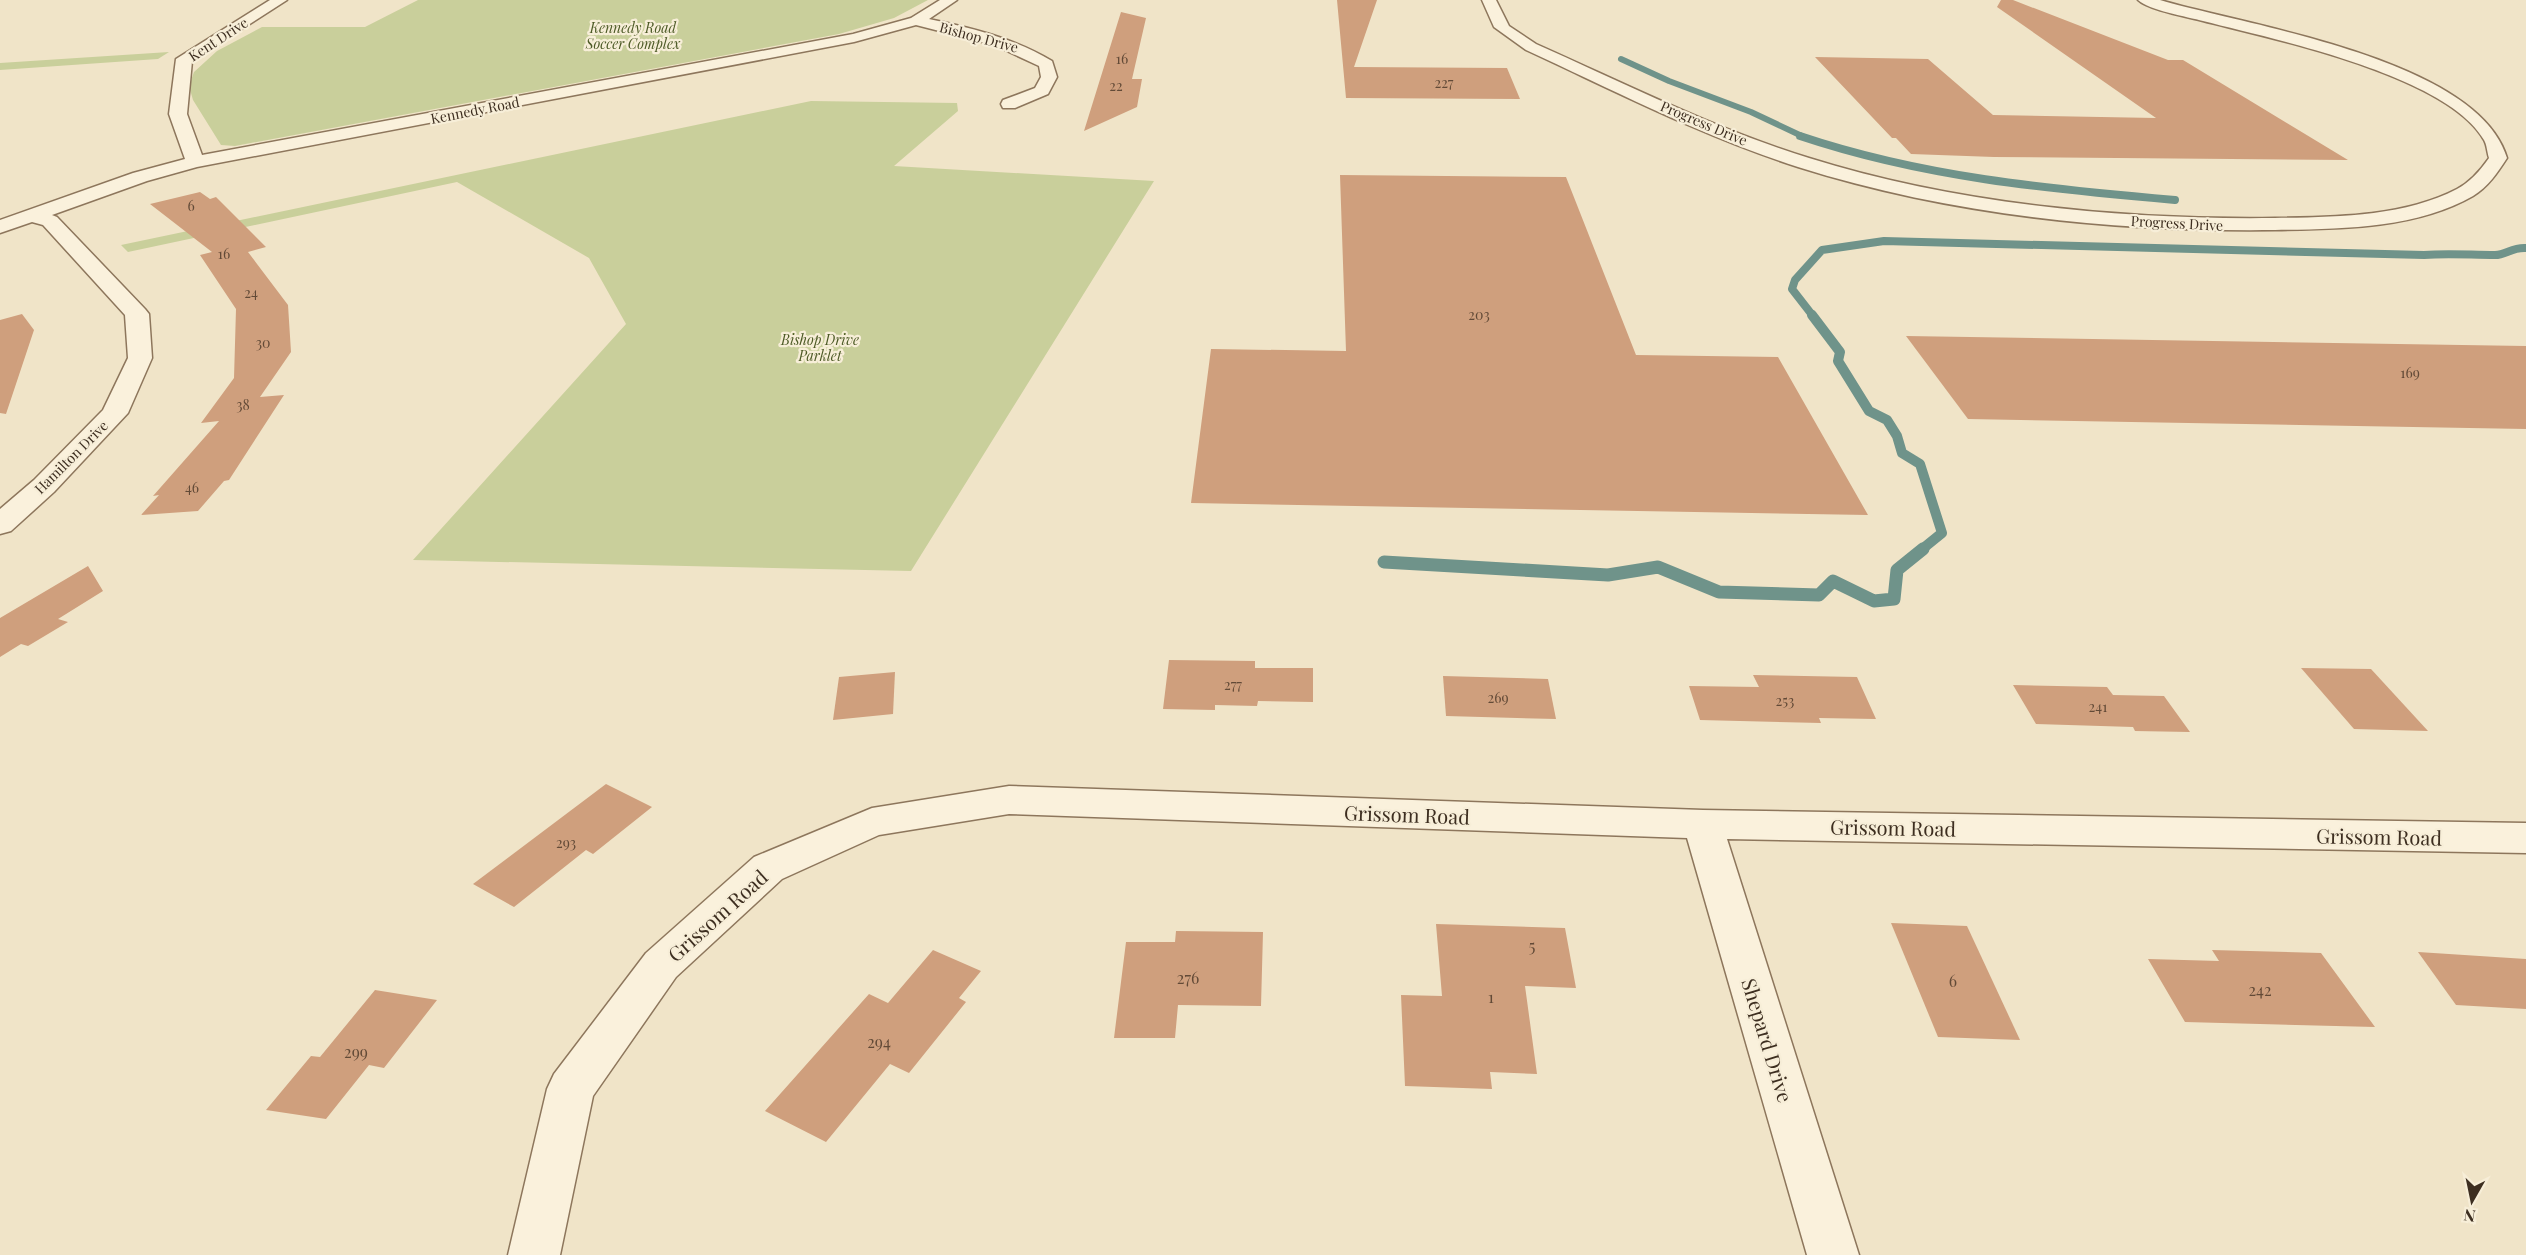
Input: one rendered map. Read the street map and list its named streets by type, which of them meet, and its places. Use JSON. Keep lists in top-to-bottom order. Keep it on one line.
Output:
{"streets":{"street":["Bishop Drive","Kent Drive","Kennedy Road","Progress Drive","Hamilton Drive","Grissom Road","Shepard Drive"]},"crossings":[["Bishop Drive","Kennedy Road"],["Kent Drive","Kennedy Road"],["Kennedy Road","Hamilton Drive"],["Grissom Road","Shepard Drive"]],"parks":["Kennedy Road Soccer Complex","Bishop Drive Parklet"],"house_numbers":["16","227","22","6","16","24","203","30","169","38","46","277","269","253","241","293","5","276","6","242","1","294","299"],"north":"bottom"}
